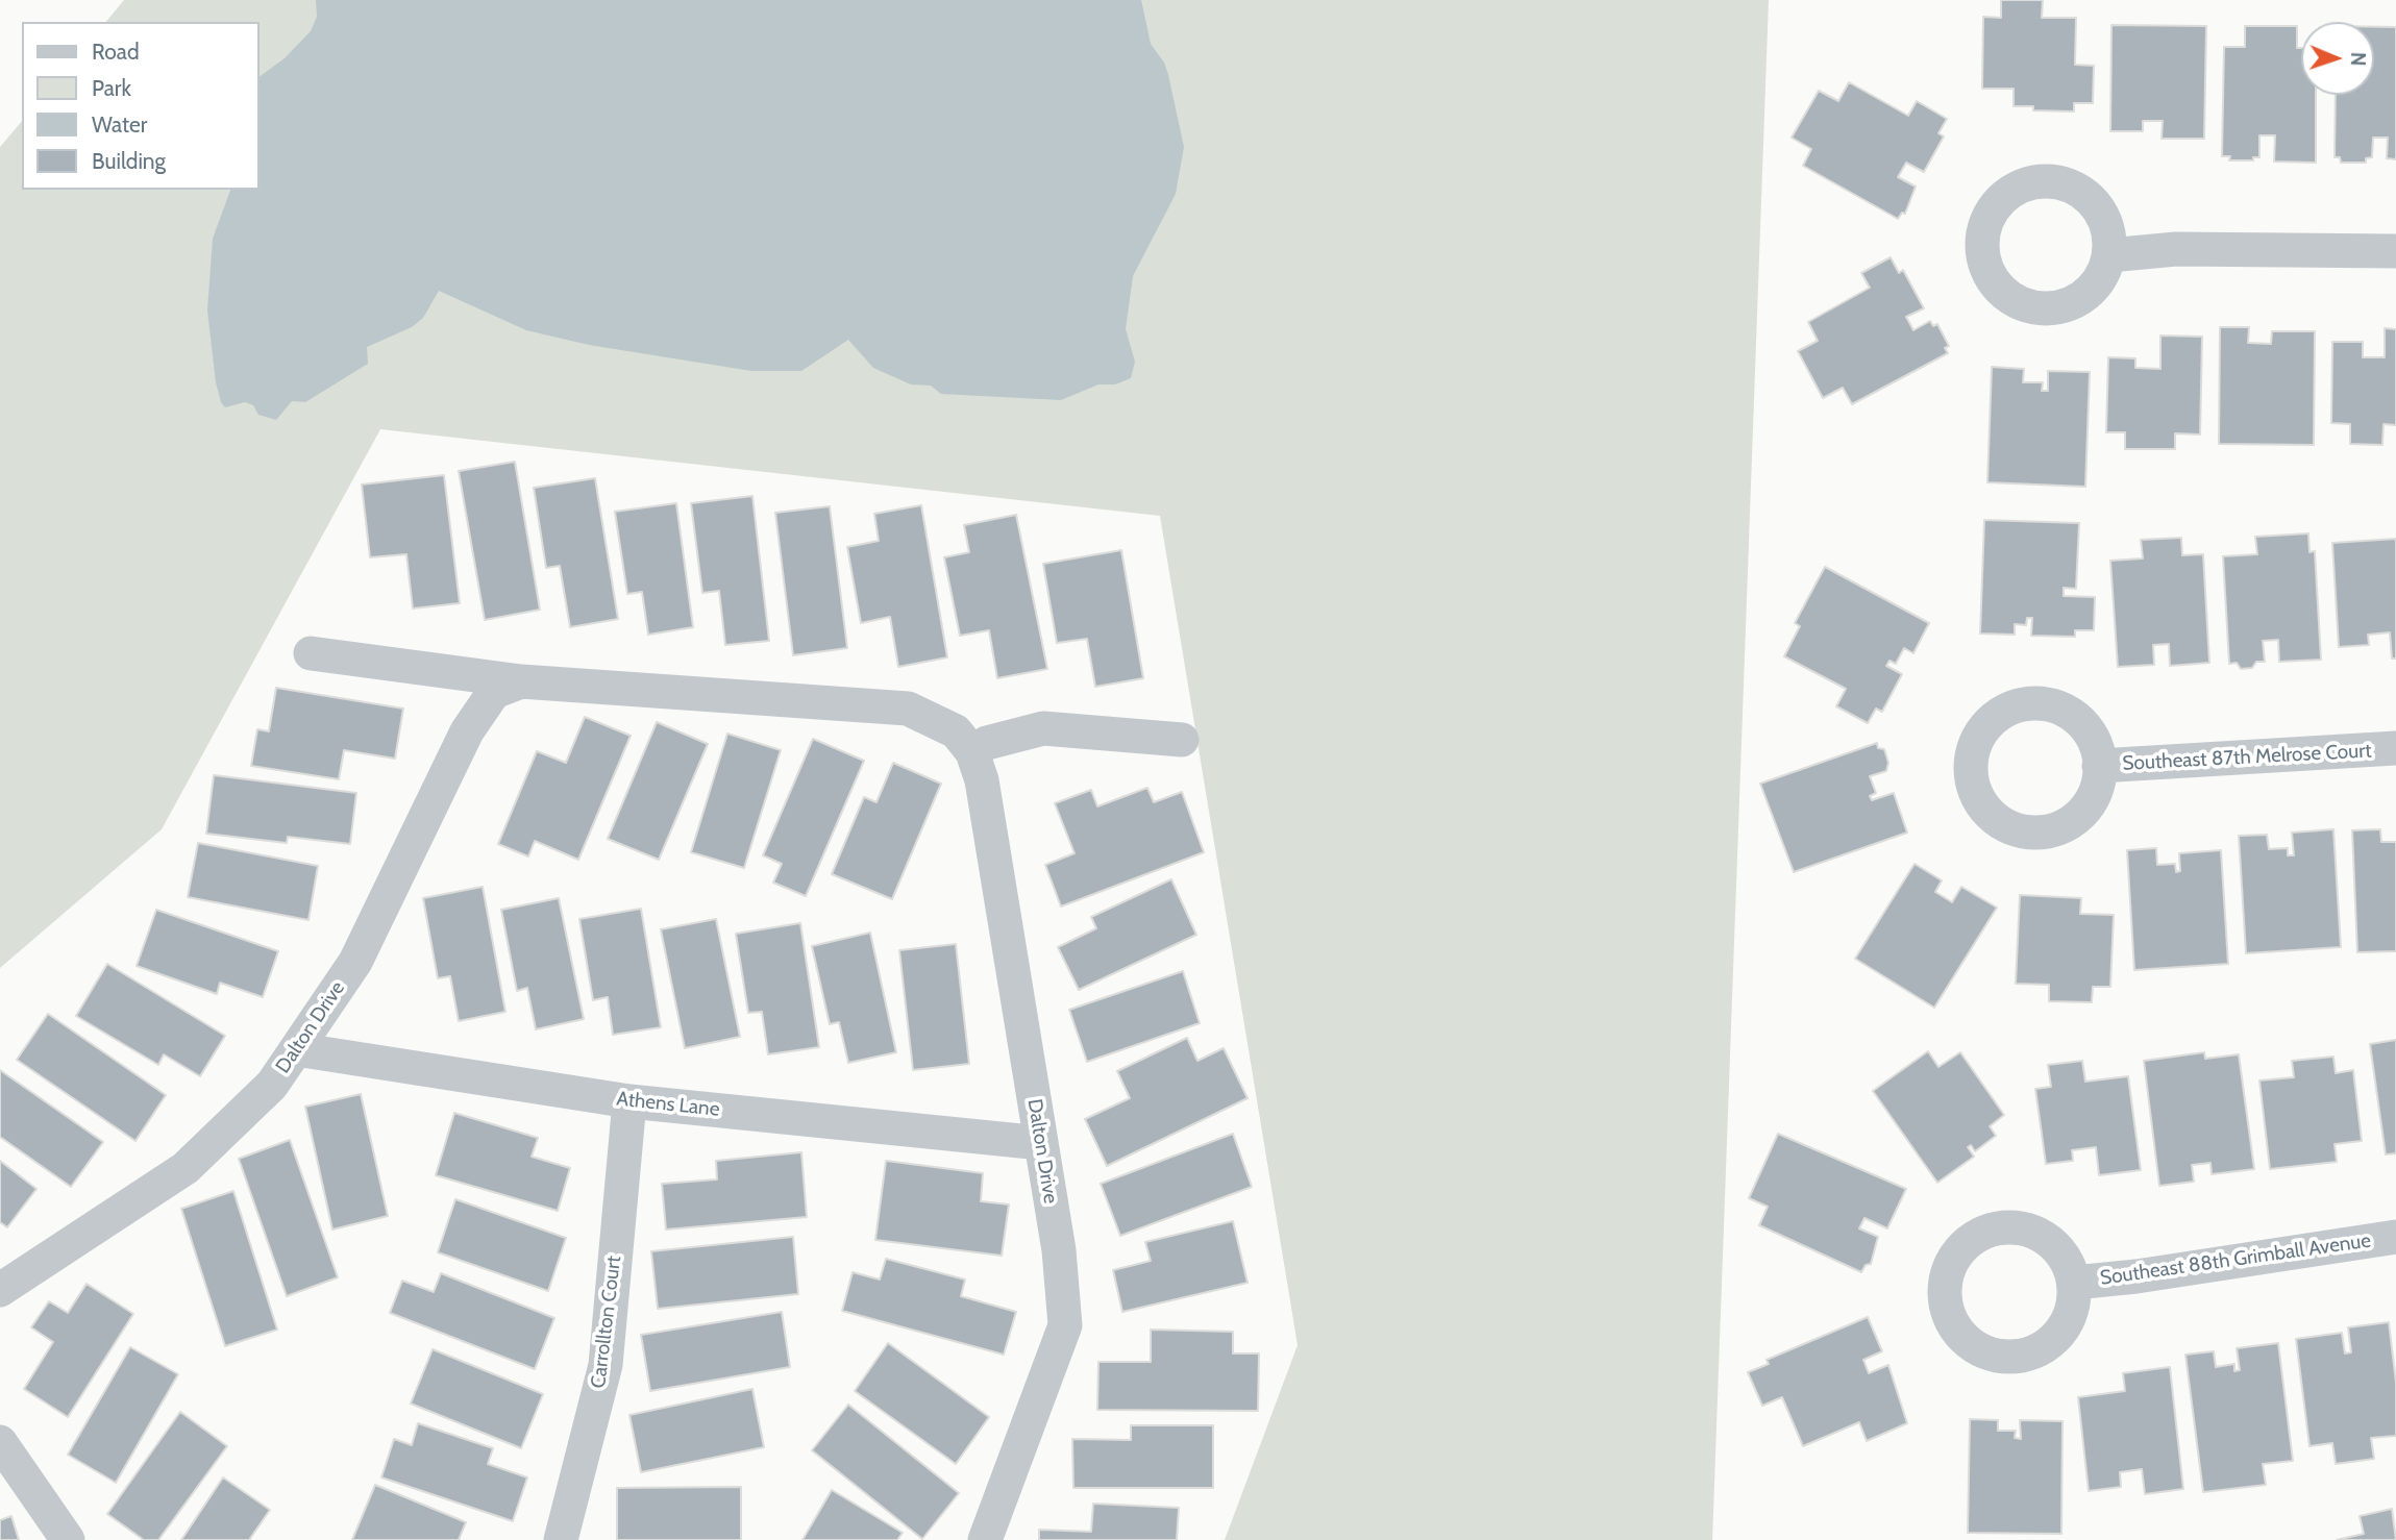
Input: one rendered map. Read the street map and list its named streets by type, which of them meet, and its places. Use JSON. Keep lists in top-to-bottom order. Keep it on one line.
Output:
{"streets":{"street":["Southeast 87th Melrose Court","Dalton Drive","Athens Lane","Southeast 88th Grimball Avenue","Carrollton Court"]},"crossings":[["Dalton Drive","Athens Lane"],["Athens Lane","Carrollton Court"]],"legend":["Road","Park","Water","Building"],"north":"right"}
